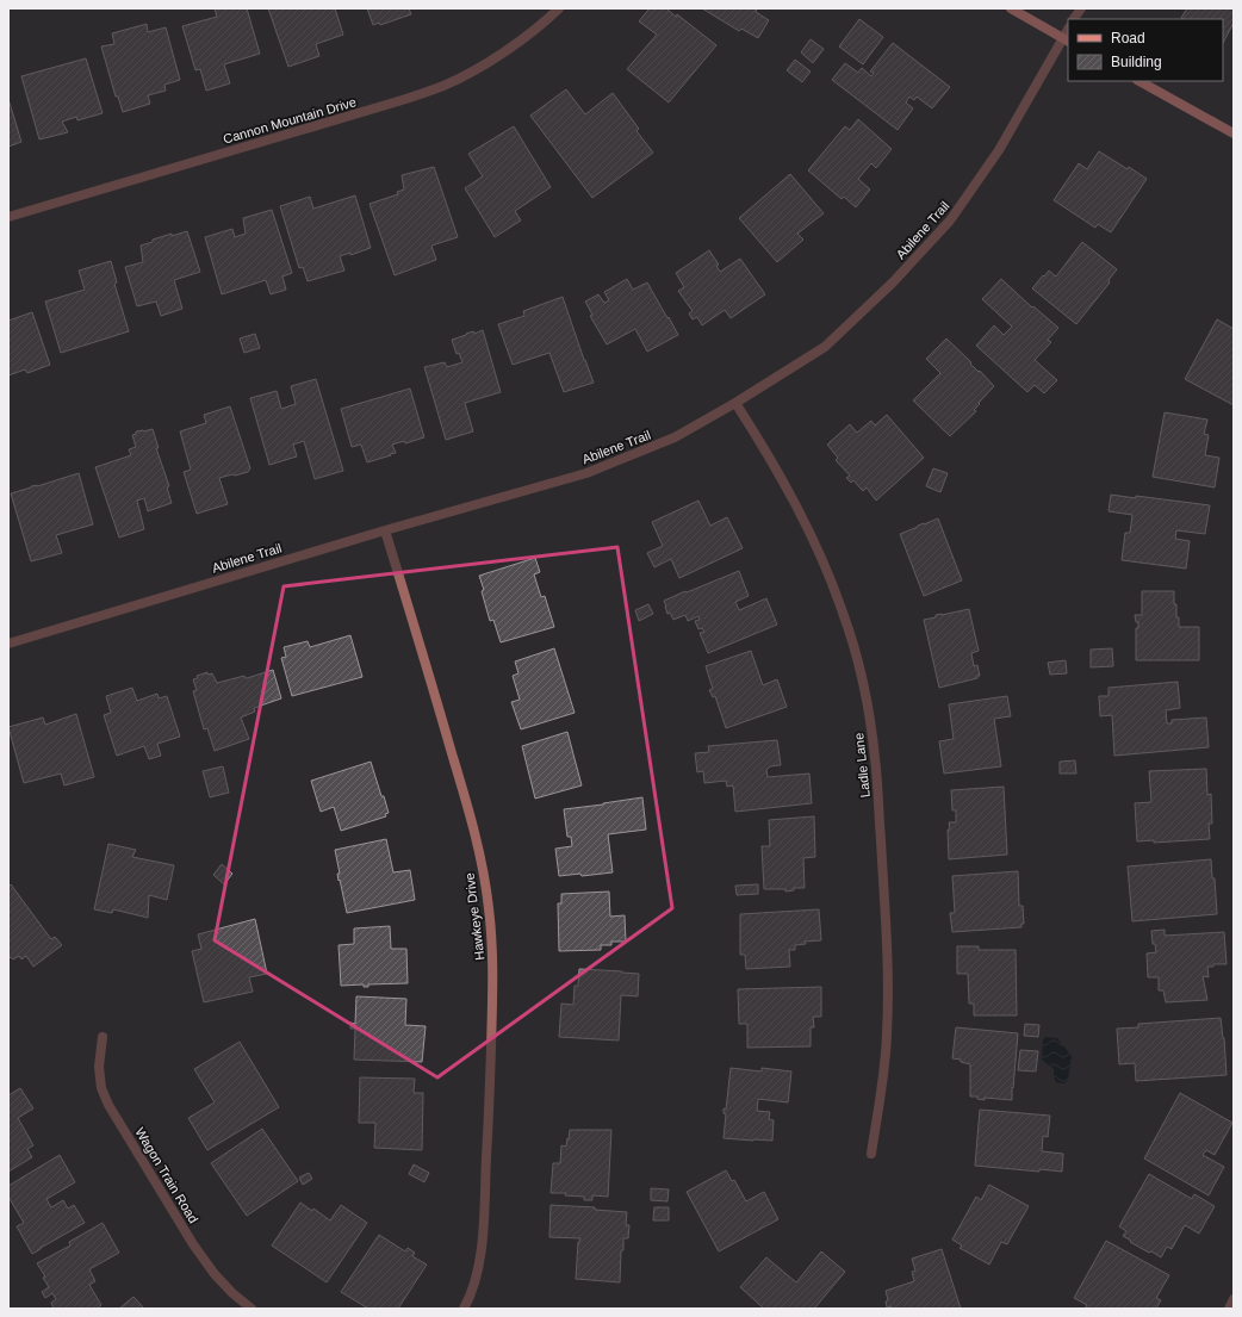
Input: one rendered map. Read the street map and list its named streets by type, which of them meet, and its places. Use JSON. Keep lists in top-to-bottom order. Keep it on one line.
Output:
{"streets":{"street":["Cannon Mountain Drive","Abilene Trail","Ladle Lane","Hawkeye Drive","Wagon Train Road"]},"crossings":[["Abilene Trail","Ladle Lane"],["Abilene Trail","Hawkeye Drive"]],"legend":["Road","Building"]}
